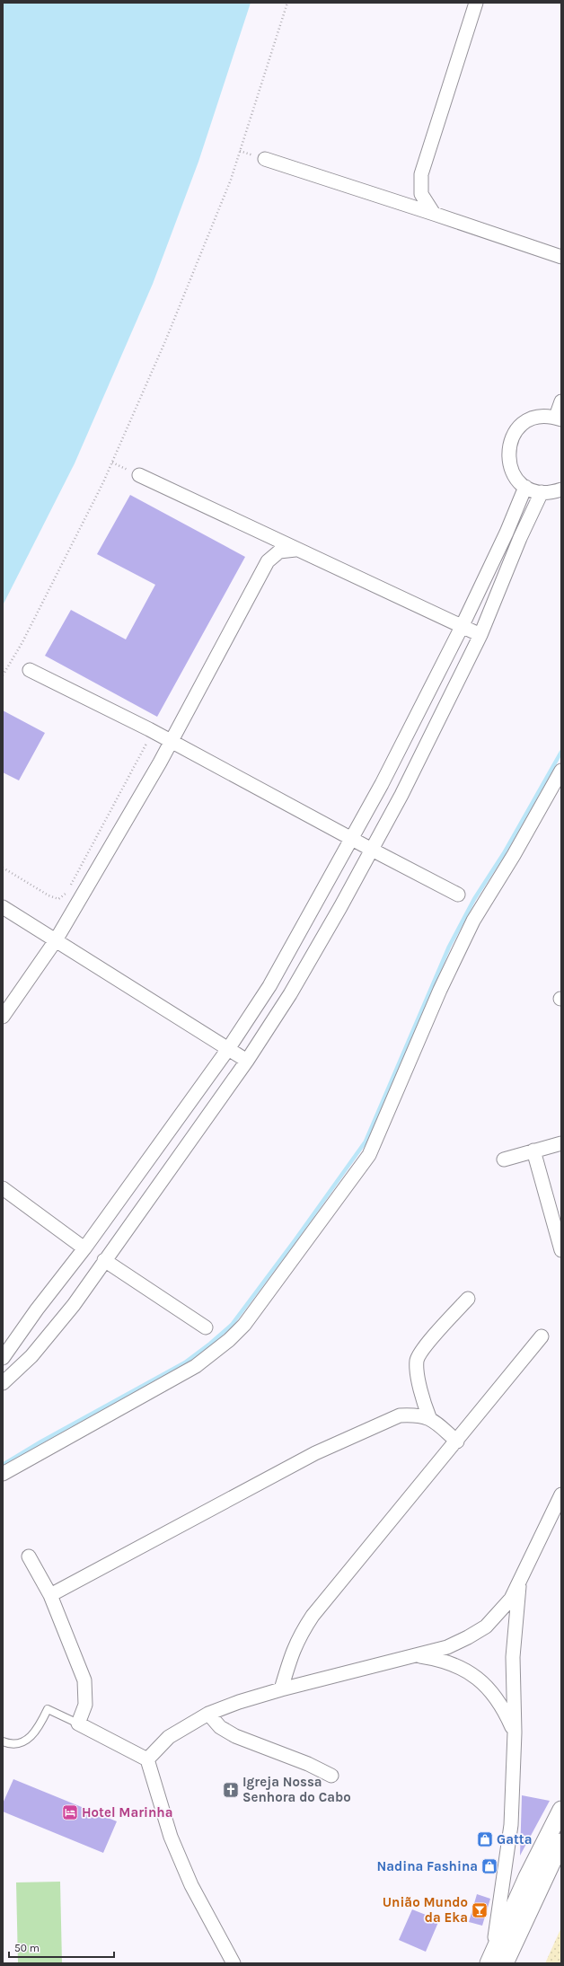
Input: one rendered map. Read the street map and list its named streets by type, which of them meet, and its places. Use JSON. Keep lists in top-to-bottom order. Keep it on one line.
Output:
{"places":{"church":["Igreja Nossa Senhora do Cabo"],"hotel":["Hotel Marinha"],"shop":["Gatta","Nadina Fashina"],"bar":["União Mundo da Eka"]},"scale_bar":"50 m"}
